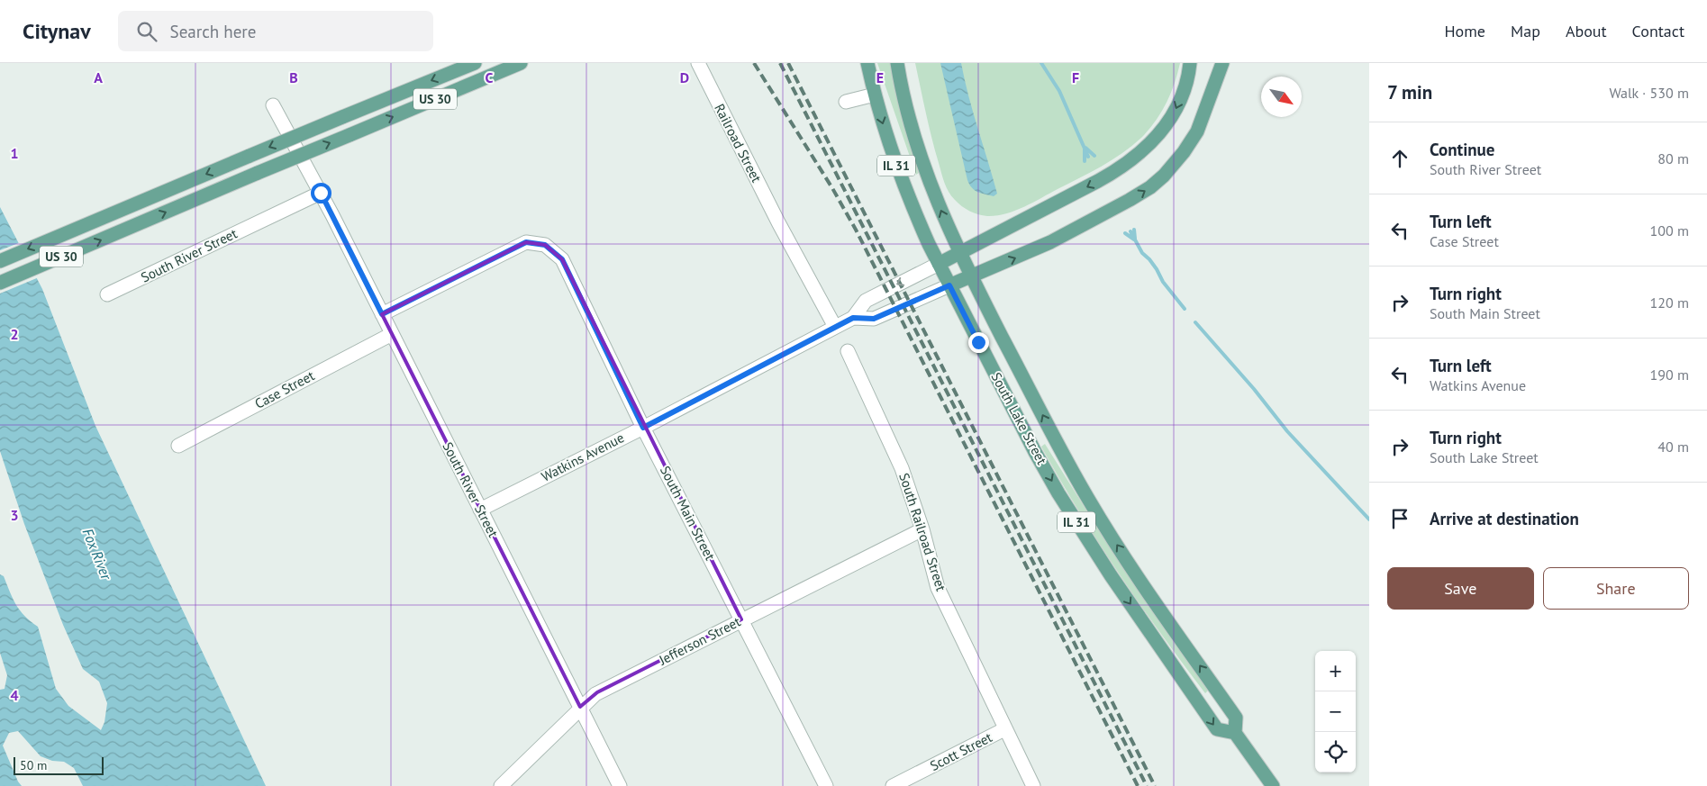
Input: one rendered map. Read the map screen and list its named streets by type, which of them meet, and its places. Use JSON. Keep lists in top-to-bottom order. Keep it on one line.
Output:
{"streets":{"main road":["US 30","IL 31","South Lake Street"],"street":["Railroad Street","South River Street","Case Street","Watkins Avenue","South Main Street","South Railroad Street","Jefferson Street","Scott Street"]},"crossings":[["Railroad Street","Watkins Avenue"],["South River Street","Case Street"],["South River Street","Watkins Avenue"],["South River Street","South Main Street"],["South River Street","Jefferson Street"],["South Lake Street","Watkins Avenue"],["Watkins Avenue","South Main Street"],["South Main Street","Jefferson Street"],["South Railroad Street","Jefferson Street"],["South Railroad Street","Scott Street"]],"water":["Fox River"],"scale_bar":"50 m","north":"bottom right","page":{"header":"Citynav","search":"Search here","nav":["Home","Map","About","Contact"],"heading":["7 min","Walk · 530 m"],"list":[["Continue","South River Street","80 m"],["Turn left","Case Street","100 m"],["Turn right","South Main Street","120 m"],["Turn left","Watkins Avenue","190 m"],["Turn right","South Lake Street","40 m"],"Arrive at destination"],"buttons":["Save","Share"],"map_buttons":["+","−"],"scale":"50 m"},"grid":{"columns":["A","B","C","D","E","F"],"rows":["1","2","3","4"]}}
